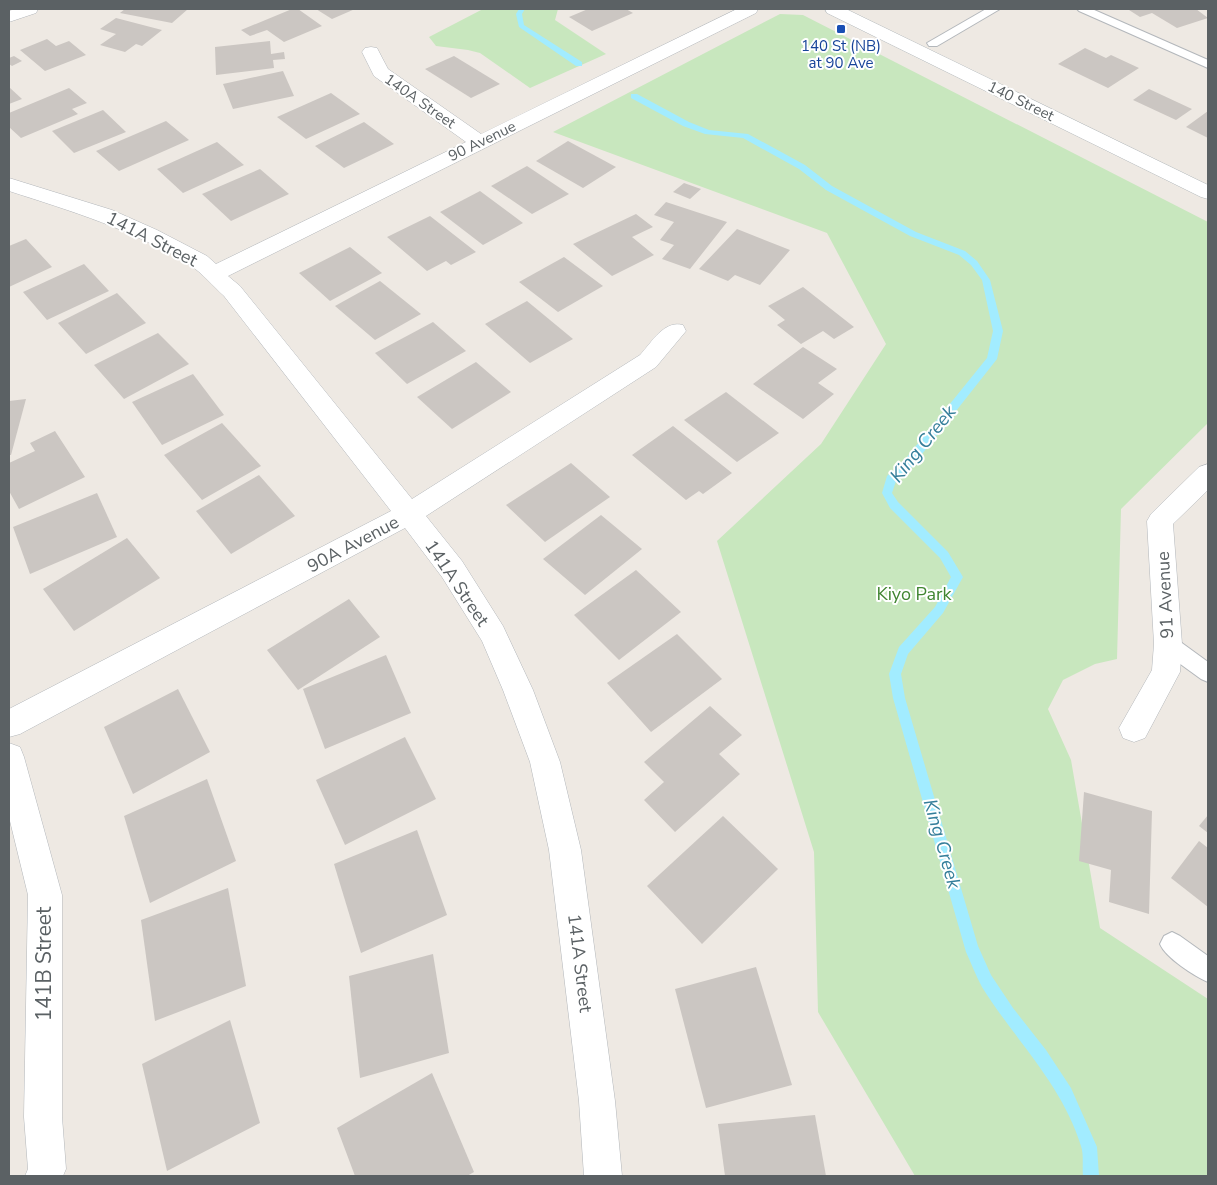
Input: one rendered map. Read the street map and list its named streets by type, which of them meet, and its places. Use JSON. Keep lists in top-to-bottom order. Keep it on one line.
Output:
{"streets":{"street":["140A Street","140 Street","90 Avenue","141A Street","90A Avenue","91 Avenue","141B Street"]},"crossings":[["140A Street","90 Avenue"],["90 Avenue","141A Street"],["141A Street","90A Avenue"]],"water":["King Creek"],"parks":["Kiyo Park"],"places":{"transit":["140 St (NB) at 90 Ave"]}}
